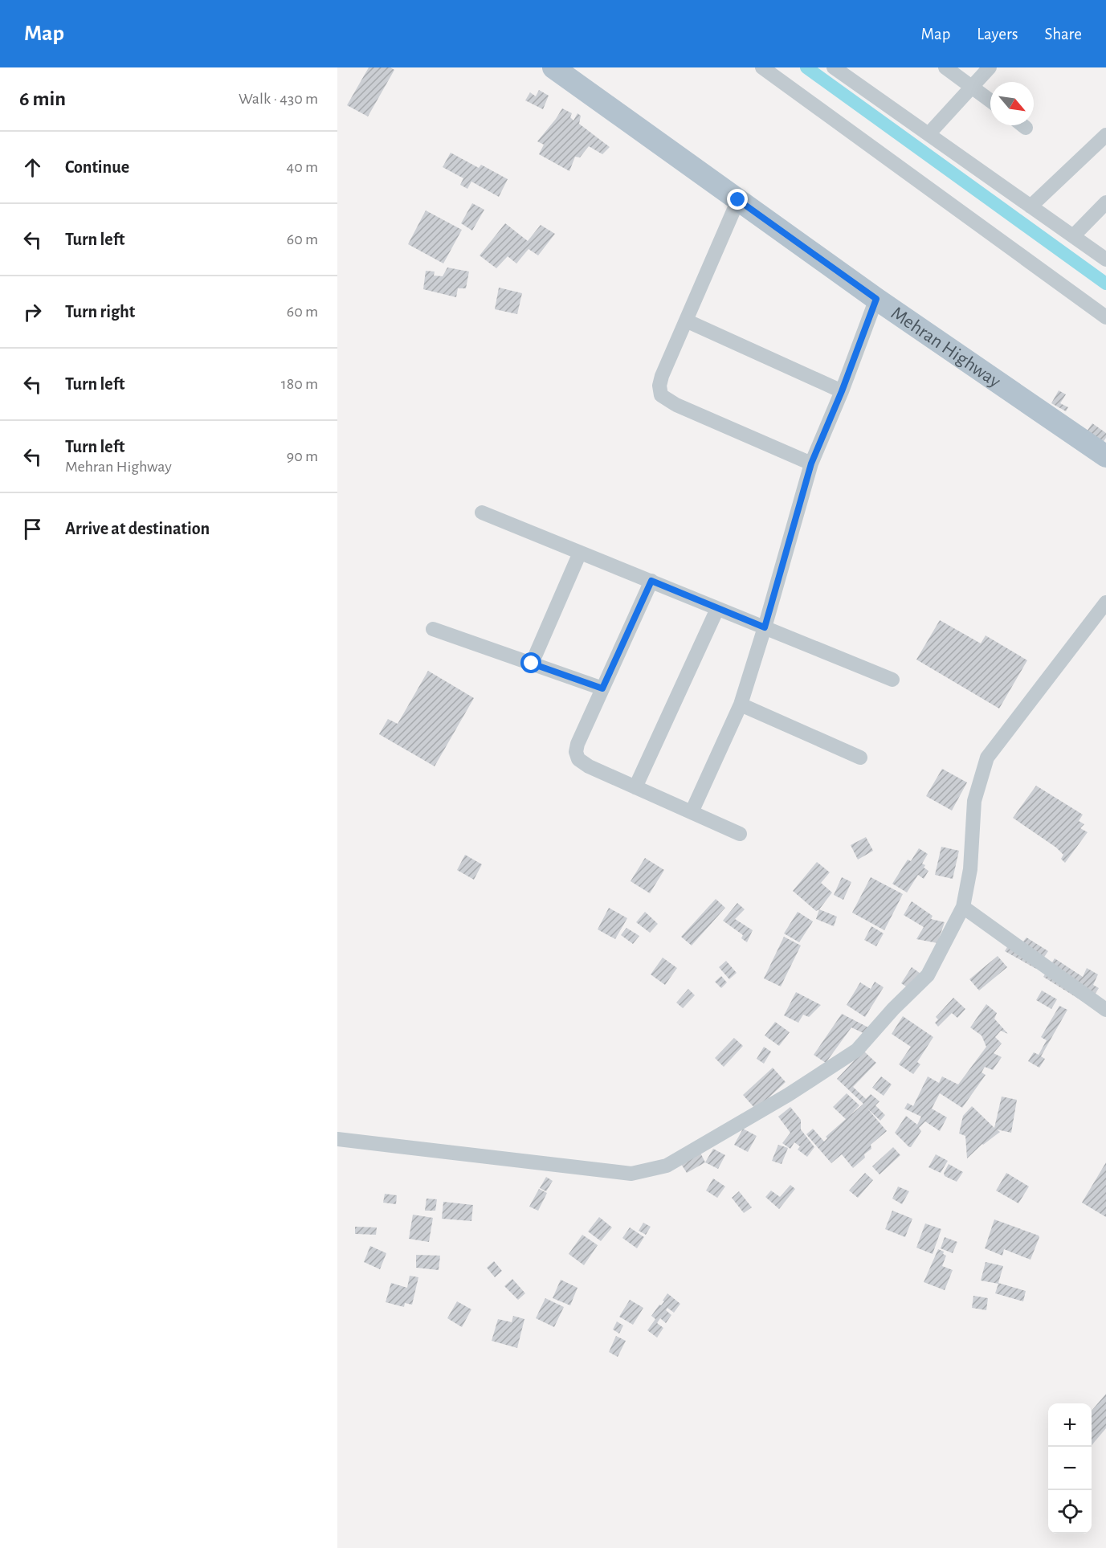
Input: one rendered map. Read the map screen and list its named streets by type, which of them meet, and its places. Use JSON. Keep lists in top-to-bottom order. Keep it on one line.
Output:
{"streets":{"main road":["Mehran Highway"]},"north":"bottom right","page":{"header":"Map","nav":["Map","Layers","Share"],"heading":["6 min","Walk · 430 m"],"list":[["Continue","40 m"],["Turn left","60 m"],["Turn right","60 m"],["Turn left","180 m"],["Turn left","Mehran Highway","90 m"],"Arrive at destination"],"map_buttons":["+","−"]}}
